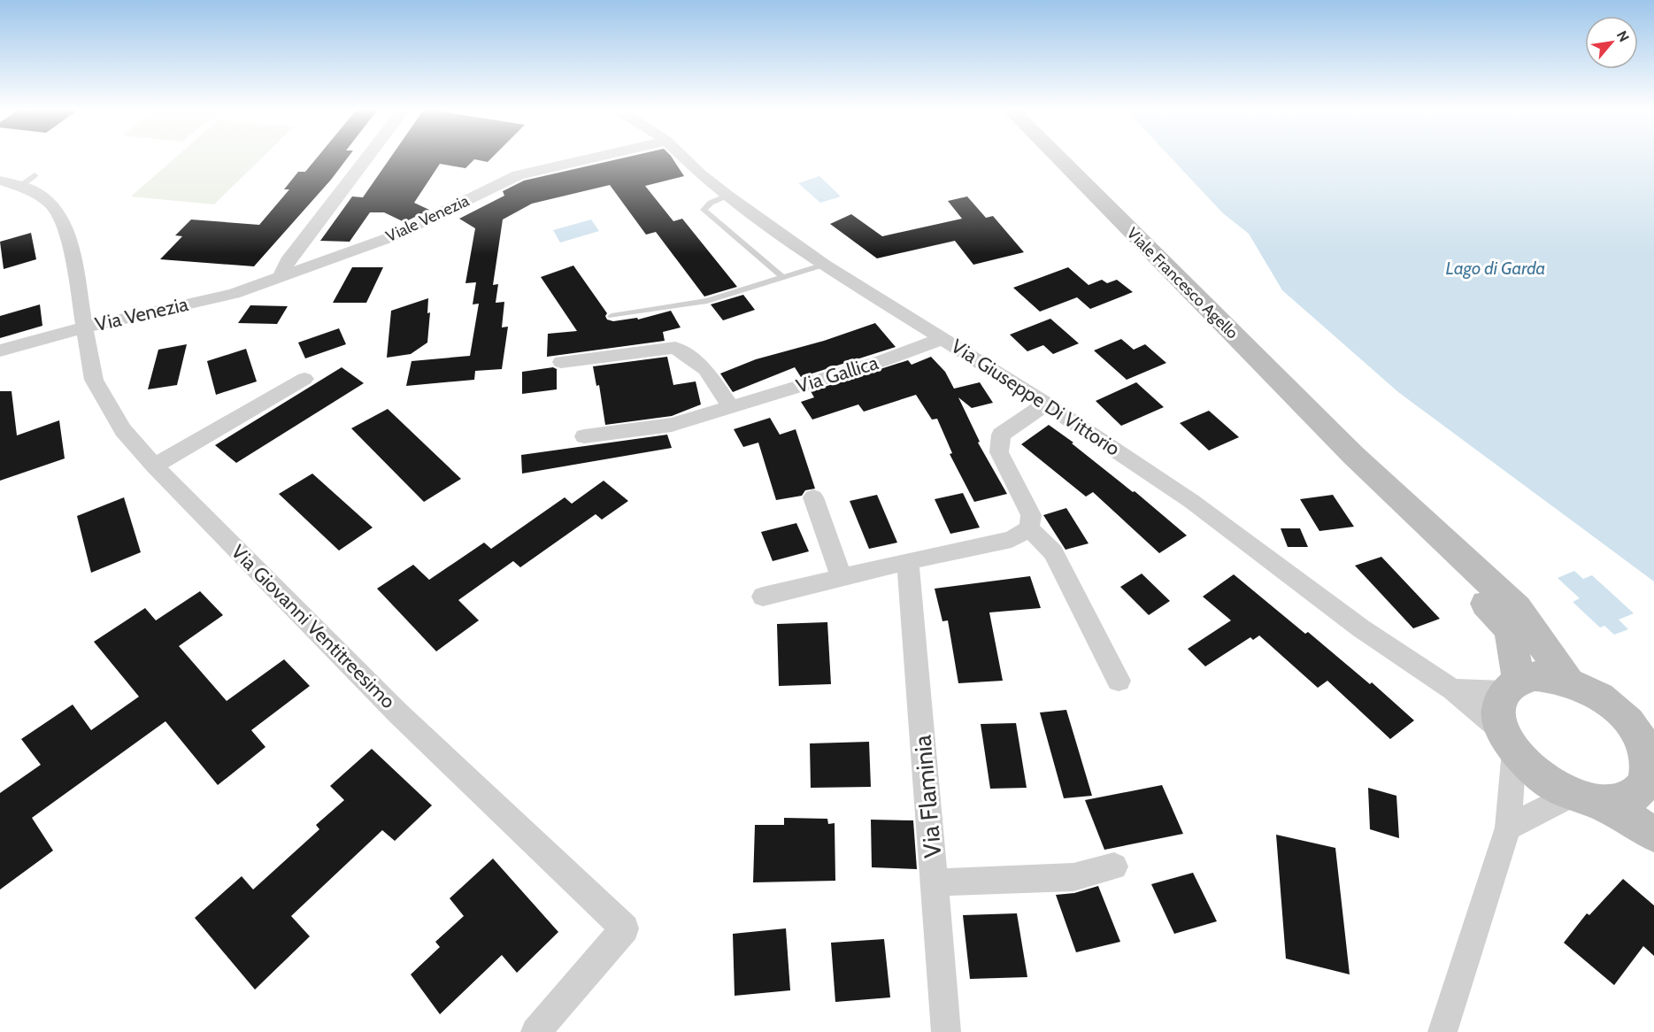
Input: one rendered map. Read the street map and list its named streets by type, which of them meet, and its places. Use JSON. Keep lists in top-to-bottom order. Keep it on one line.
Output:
{"streets":{"main road":["Viale Francesco Agello"],"street":["Viale Venezia","Via Venezia","Via Gallica","Via Giuseppe Di Vittorio","Via Giovanni Ventitreesimo","Via Flaminia"]},"crossings":[["Viale Venezia","Via Venezia"],["Viale Francesco Agello","Via Giuseppe Di Vittorio"],["Via Venezia","Via Giovanni Ventitreesimo"],["Via Gallica","Via Giuseppe Di Vittorio"]],"water":["Lago di Garda"],"north":"top right"}
